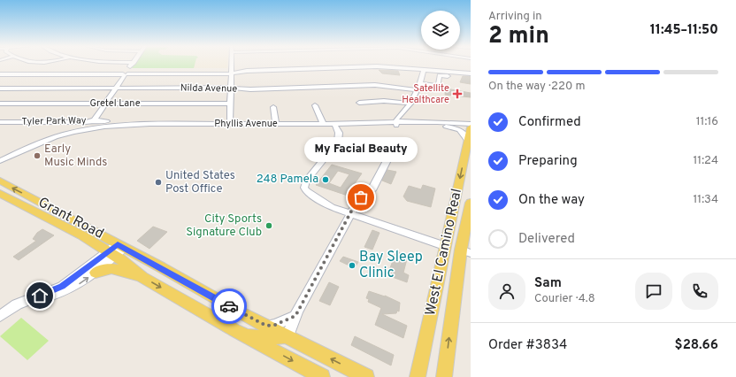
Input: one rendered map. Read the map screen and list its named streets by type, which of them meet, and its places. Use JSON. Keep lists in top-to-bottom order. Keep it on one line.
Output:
{"streets":{"main road":["Grant Road","West El Camino Real"],"street":["Nilda Avenue","Gretel Lane","Tyler Park Way","Phyllis Avenue"]},"crossings":[["Tyler Park Way","Phyllis Avenue"],["Phyllis Avenue","West El Camino Real"]],"places":{"health":["Satellite Healthcare"],"other":["Early Music Minds","248 Pamela","United States Post Office","My Facial Beauty","City Sports Signature Club","Bay Sleep Clinic"]},"page":{"heading":["2 min","Arriving in","11:45–11:50"],"panel":["Sam","Courier · 4.8","Order #3834","$28.66"],"bar":"On the way · 220 m","list":[["Confirmed","11:16"],["Preparing","11:24"],["On the way","11:34"],"Delivered"],"bubble":"My Facial Beauty"}}
